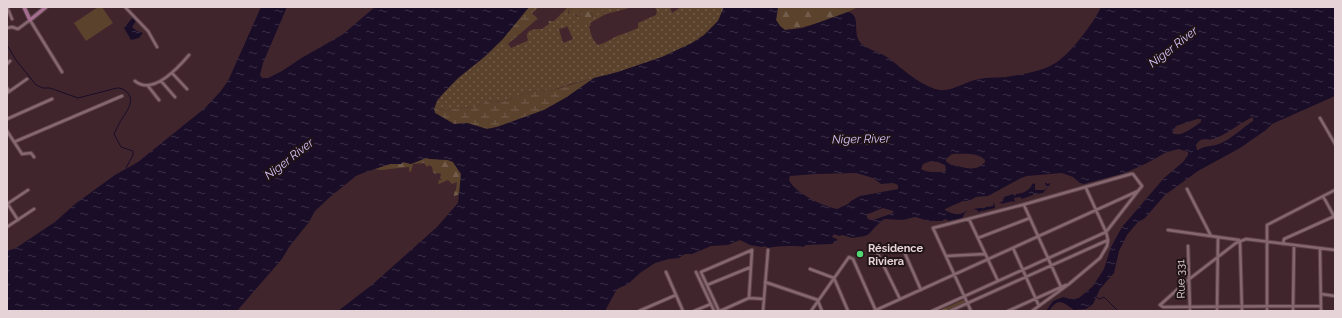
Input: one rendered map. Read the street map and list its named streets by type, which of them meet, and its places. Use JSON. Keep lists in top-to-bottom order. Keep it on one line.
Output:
{"streets":{"street":["Rue 331"]},"water":["Niger River"],"places":["Résidence Riviera"]}
